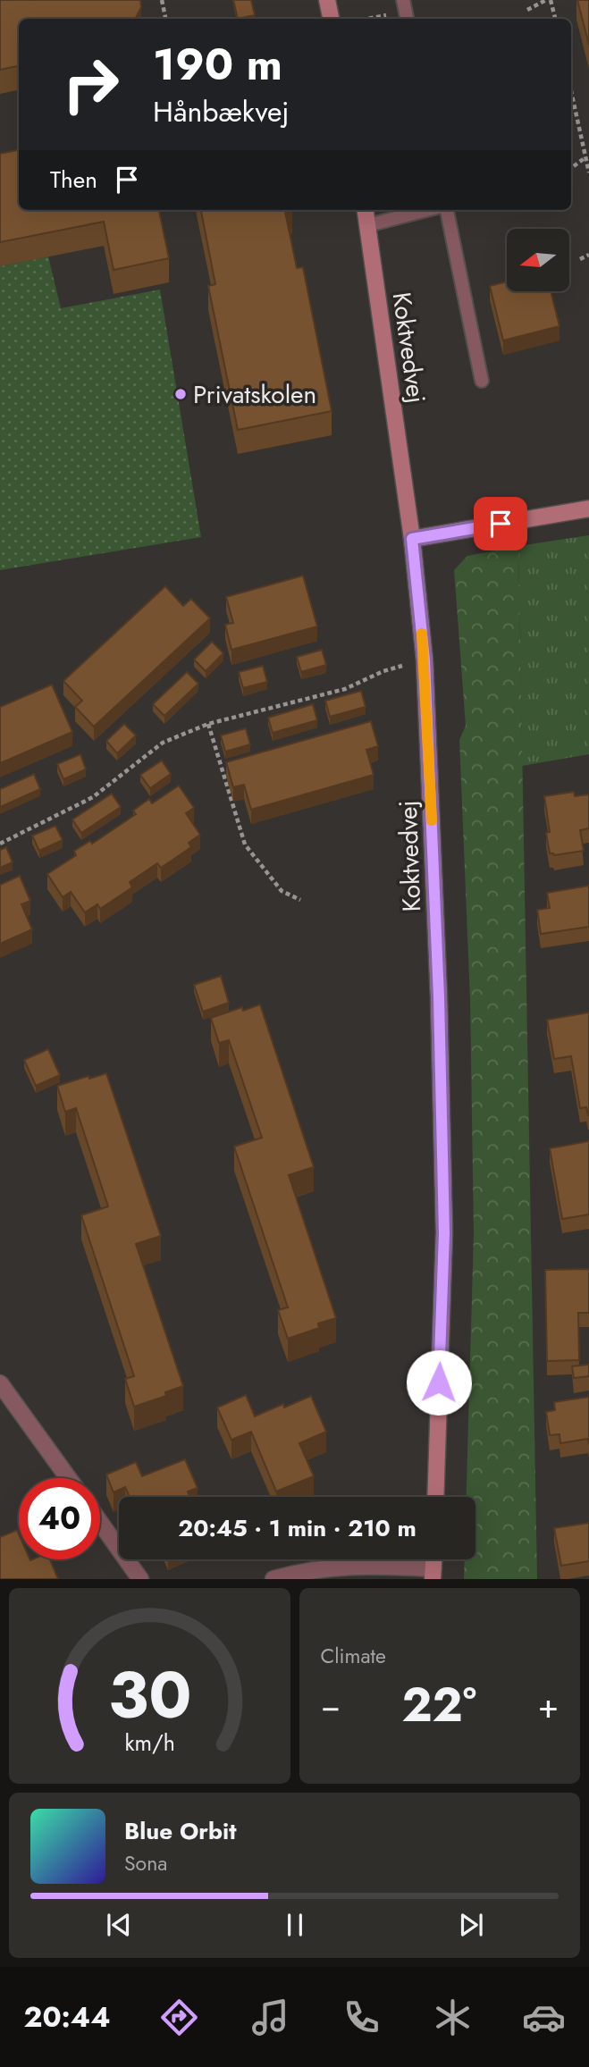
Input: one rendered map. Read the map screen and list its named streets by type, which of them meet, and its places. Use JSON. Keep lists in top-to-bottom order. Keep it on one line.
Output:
{"streets":{"street":["Koktvedvej"]},"places":["Privatskolen"],"north":"left","page":{"turn":["190 m","Hånbækvej"],"then":"Then","limit":"40","trip":"20:45 · 1 min · 210 m","tile":"Climate","heat":["−","22°","+"],"song":["Blue Orbit","Sona"],"tabs":"20:44","gauge":["30","km/h"]}}
